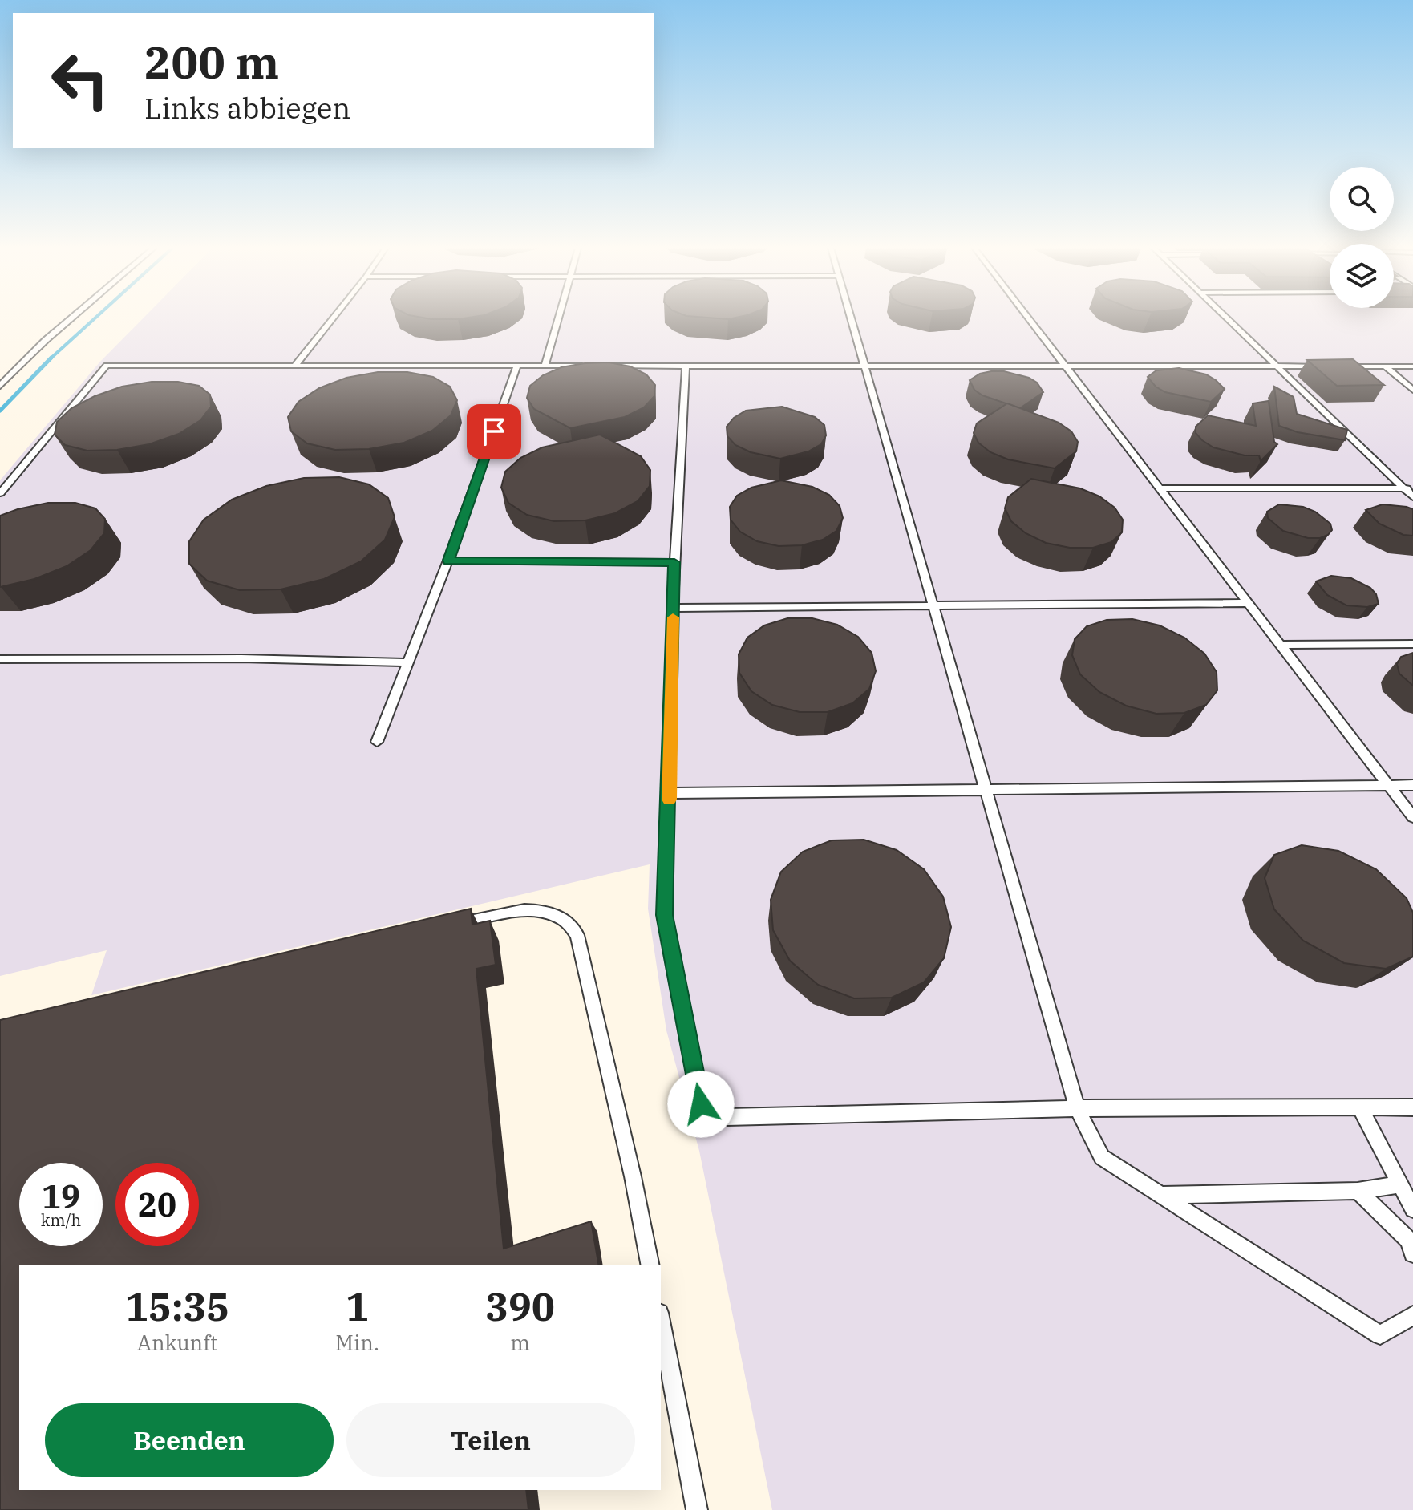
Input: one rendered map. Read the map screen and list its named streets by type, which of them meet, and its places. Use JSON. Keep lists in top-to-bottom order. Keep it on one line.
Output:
{"page":{"turn":["200 m","Links abbiegen"],"speed":"19 km/h","limit":"20","eta":["15:35","Ankunft","1","Min.","390","m"],"buttons":["Beenden","Teilen"]}}
